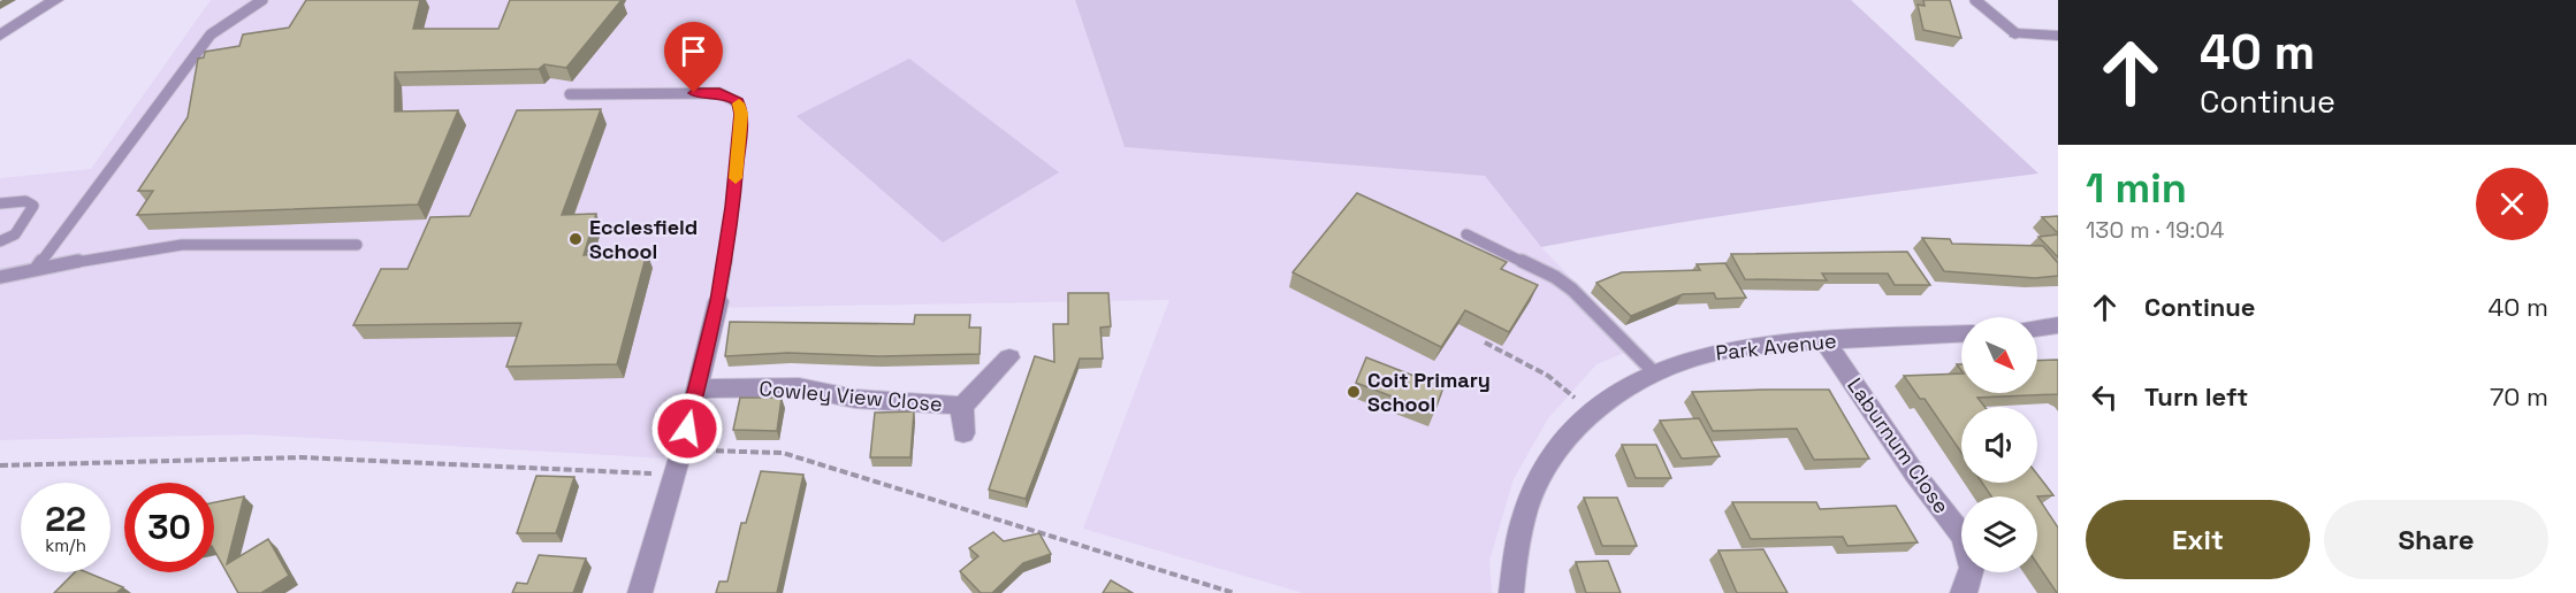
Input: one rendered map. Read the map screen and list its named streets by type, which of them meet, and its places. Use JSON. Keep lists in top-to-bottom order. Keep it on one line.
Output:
{"streets":{"street":["Park Avenue","Cowley View Close","Laburnum Close"]},"crossings":[["Park Avenue","Laburnum Close"]],"places":["Ecclesfield School","Coit Primary School"],"north":"bottom right","page":{"turn":["40 m","Continue"],"heading":["1 min","130 m · 19:04"],"list":[{"name":"Continue","value":"40 m"},{"name":"Turn left","value":"70 m"}],"speed":"22 km/h","limit":"30","buttons":["Exit","Share"]}}
